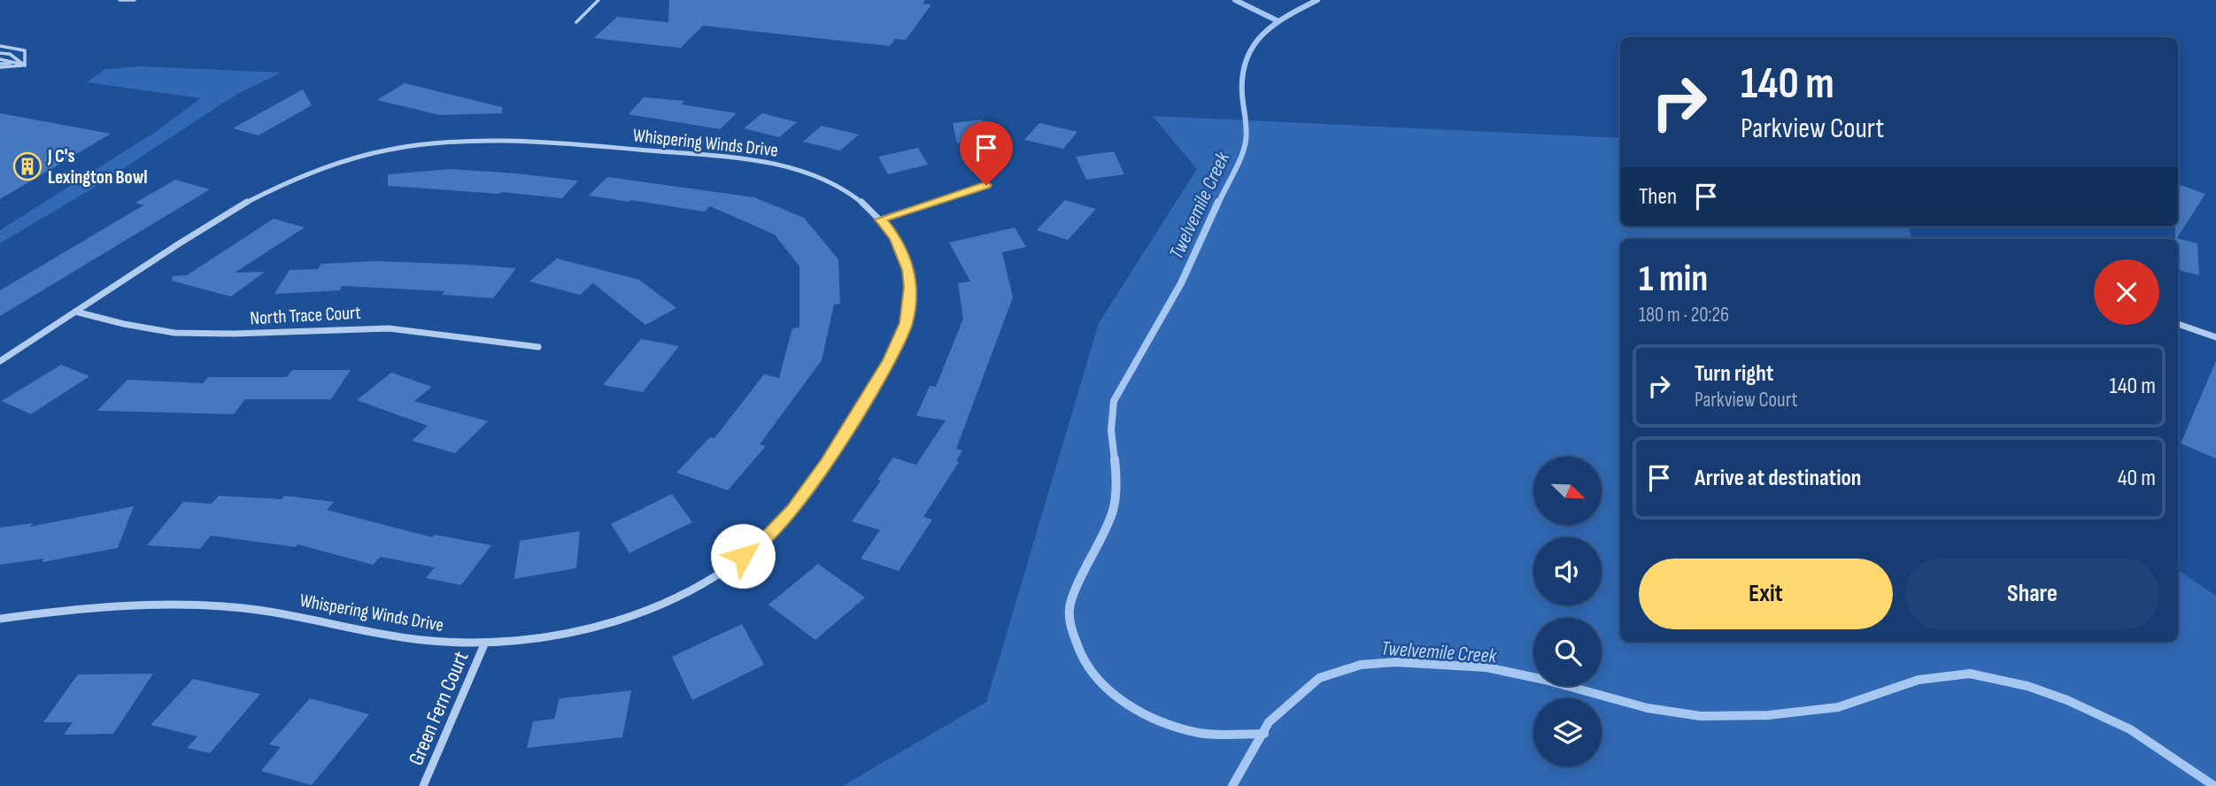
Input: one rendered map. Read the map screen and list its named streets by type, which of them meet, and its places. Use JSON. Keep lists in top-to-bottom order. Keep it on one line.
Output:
{"streets":{"street":["Whispering Winds Drive","North Trace Court","Green Fern Court"]},"crossings":[["Whispering Winds Drive","North Trace Court"],["Whispering Winds Drive","Green Fern Court"]],"water":["Twelvemile Creek"],"places":{"building":["J C's Lexington Bowl"]},"north":"bottom right","page":{"turn":["140 m","Parkview Court"],"then":"Then","heading":["1 min","180 m · 20:26"],"list":[{"name":"Turn right","note":"Parkview Court","value":"140 m"},{"name":"Arrive at destination","value":"40 m"}],"buttons":["Exit","Share"]}}
